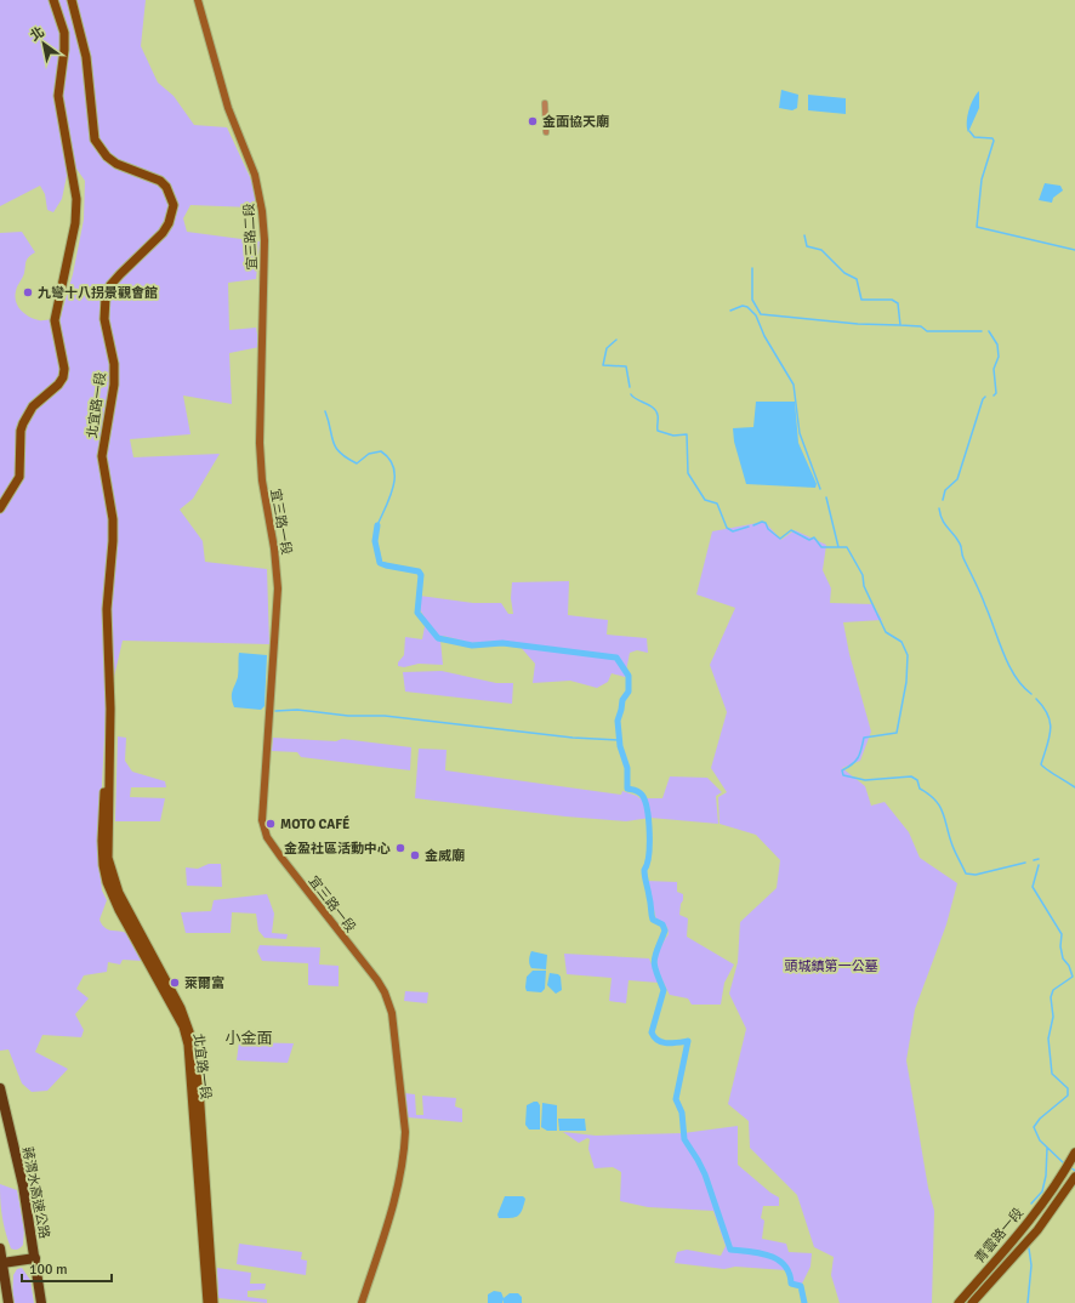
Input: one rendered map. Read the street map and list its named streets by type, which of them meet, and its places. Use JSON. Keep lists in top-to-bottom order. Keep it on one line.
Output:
{"streets":{"highway":["蔣渭水高速公路"],"main road":["北宜路一段","青雲路一段"],"street":["宜三路二段","宜三路一段"]},"crossings":[["宜三路二段","宜三路一段"]],"districts":["小金面"],"parks":["頭城鎮第一公墓"],"places":["金面協天廟","九彎十八拐景觀會館","MOTO CAFÉ","金盈社區活動中心","金威廟","萊爾富"],"scale_bar":"100 m","north":"top left"}
